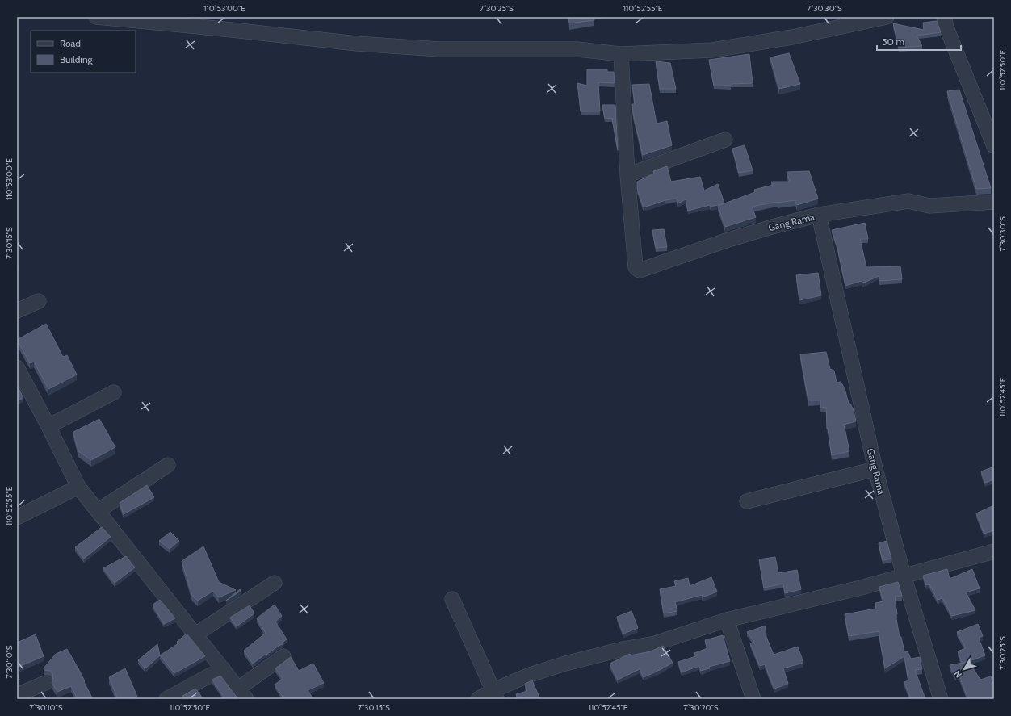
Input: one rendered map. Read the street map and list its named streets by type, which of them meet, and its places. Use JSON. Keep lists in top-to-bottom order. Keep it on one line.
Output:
{"streets":{"street":["Gang Rama"]},"legend":["Road","Building"],"scale_bar":"50 m","north":"bottom left","coordinates":["110°53'00\"E","7°30'25\"S","110°52'55\"E","7°30'30\"S","110°52'50\"E","7°30'15\"S","110°52'45\"E","7°30'10\"S","7°30'20\"S"]}
